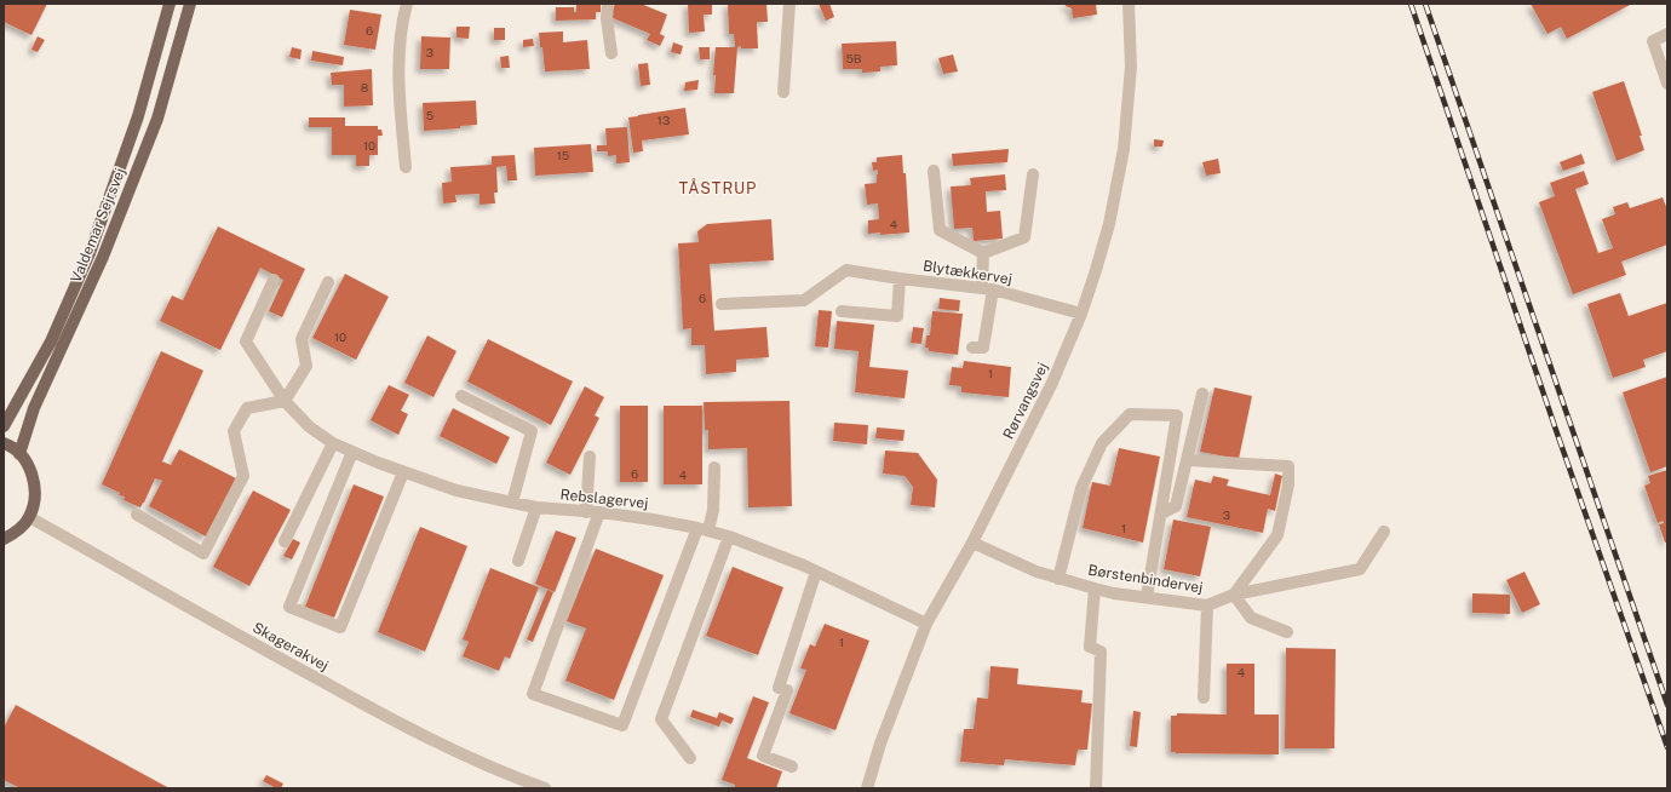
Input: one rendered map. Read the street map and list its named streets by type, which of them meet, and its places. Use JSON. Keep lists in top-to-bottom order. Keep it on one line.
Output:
{"streets":{"main road":["Valdemar Sejrsvej"],"street":["Blytækkervej","Rørvangsvej","Rebslagervej","Børstenbindervej","Skagerakvej"]},"crossings":[["Blytækkervej","Rørvangsvej"],["Rørvangsvej","Rebslagervej"],["Rørvangsvej","Børstenbindervej"]],"districts":["TÅSTRUP"],"house_numbers":["6","3","5B","8","5","13","10","15","4","6","10","1","6","4","3","1","1","4"]}
